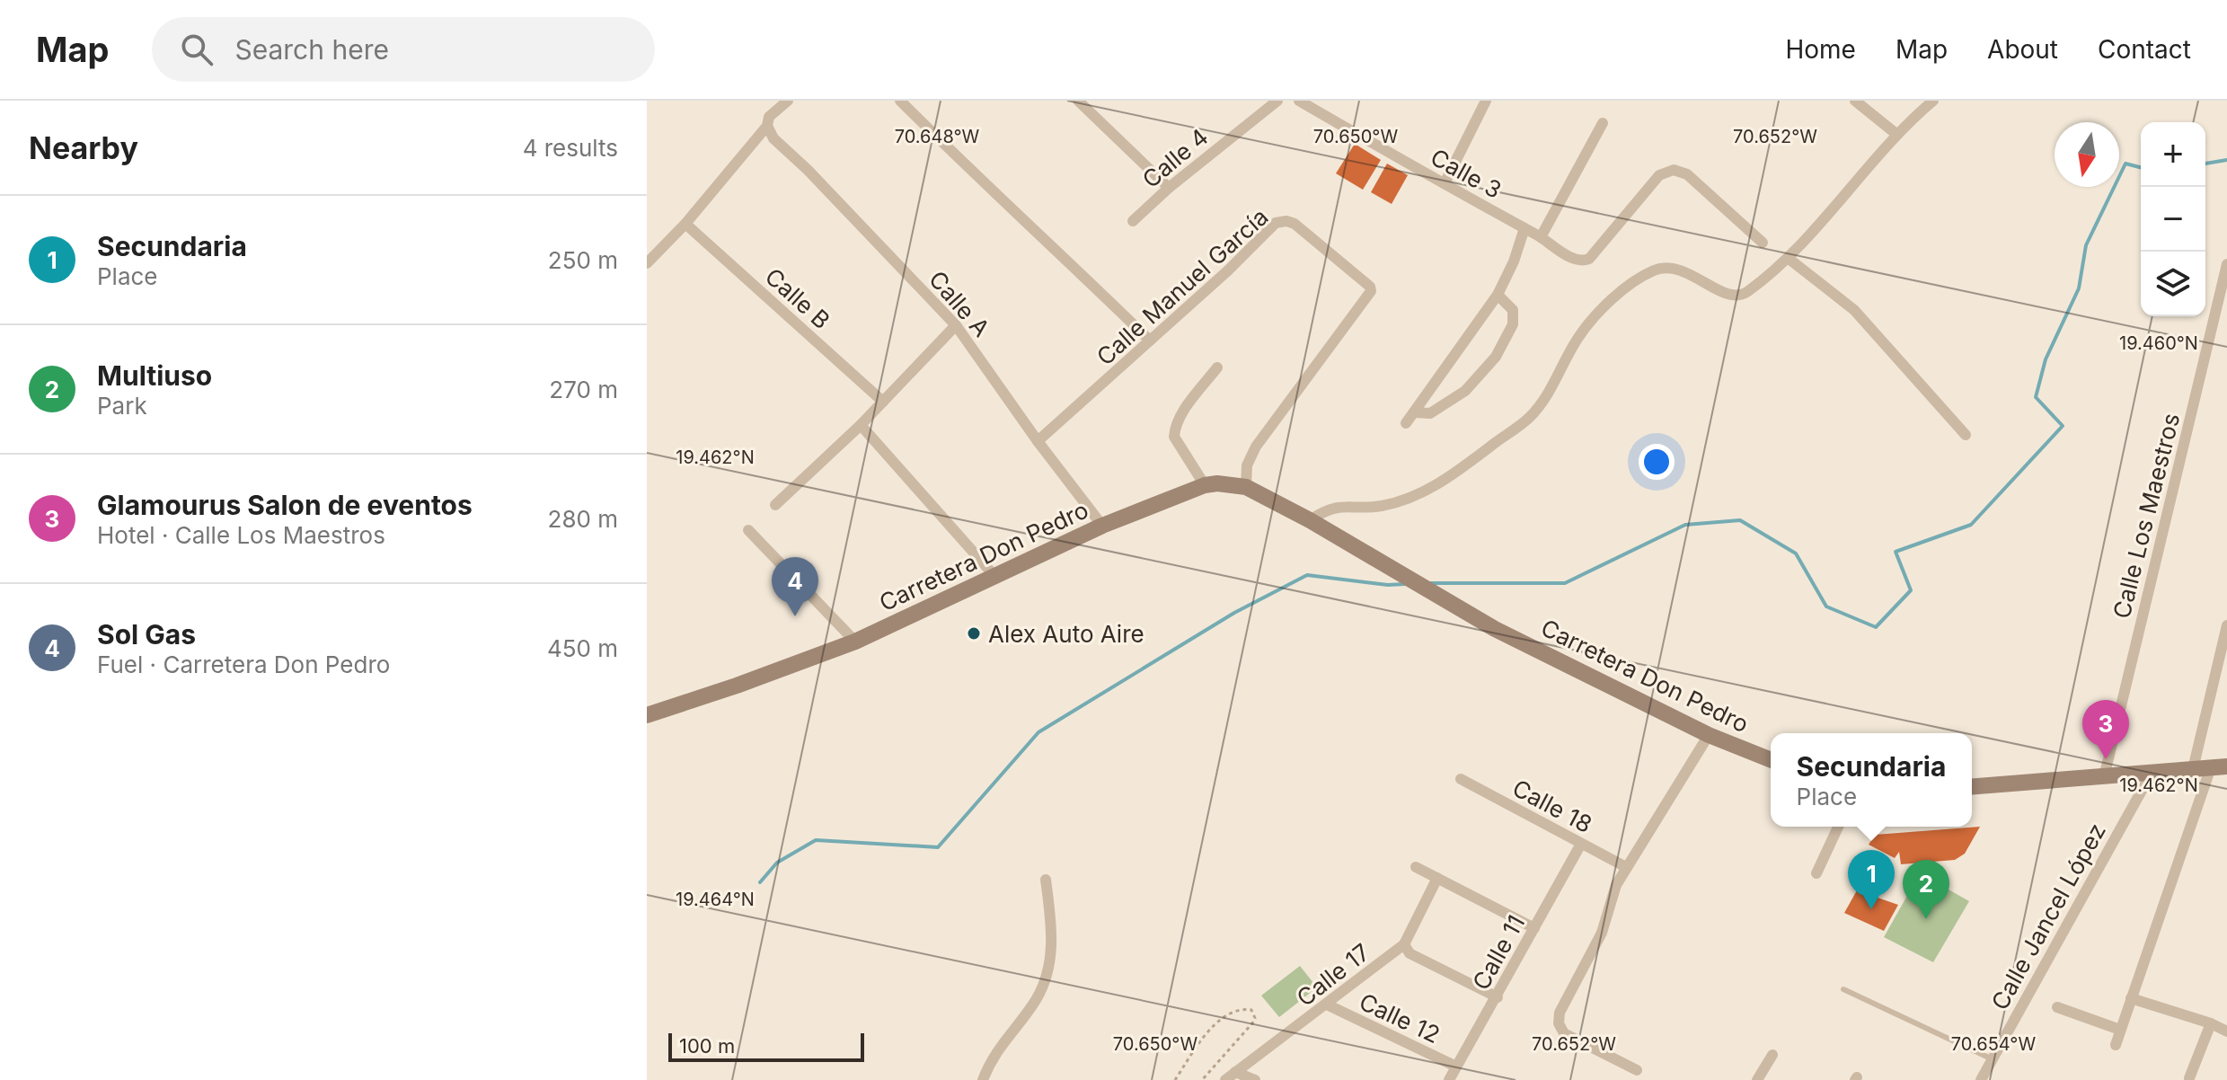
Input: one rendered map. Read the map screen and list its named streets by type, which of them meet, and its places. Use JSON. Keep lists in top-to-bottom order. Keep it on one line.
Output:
{"streets":{"street":["Calle 4","Calle 3","Calle Manuel García","Calle B","Calle A","Calle Los Maestros","Carretera Don Pedro","Calle 18","Calle Jancel López","Calle 11","Calle 17","Calle 12"]},"crossings":[["Calle Manuel García","Calle A"],["Calle Manuel García","Carretera Don Pedro"],["Calle A","Carretera Don Pedro"],["Calle 18","Calle 11"],["Calle 11","Calle 12"],["Calle 17","Calle 12"]],"places":["Alex Auto Aire"],"scale_bar":"100 m","north":"bottom","page":{"header":"Map","search":"Search here","nav":["Home","Map","About","Contact"],"heading":["Nearby","4 results"],"map_buttons":["+","−"],"list":[{"mark":"1","name":"Secundaria","note":"Place","value":"250 m"},{"mark":"2","name":"Multiuso","note":"Park","value":"270 m"},{"mark":"3","name":"Glamourus Salon de eventos","note":"Hotel · Calle Los Maestros","value":"280 m"},{"mark":"4","name":"Sol Gas","note":"Fuel · Carretera Don Pedro","value":"450 m"}],"pins":["4","3","1","2"],"popup":["Secundaria","Place"],"scale":"100 m"},"coordinates":["70.648°W","70.650°W","70.652°W","19.460°N","19.462°N","19.464°N","70.654°W"]}
